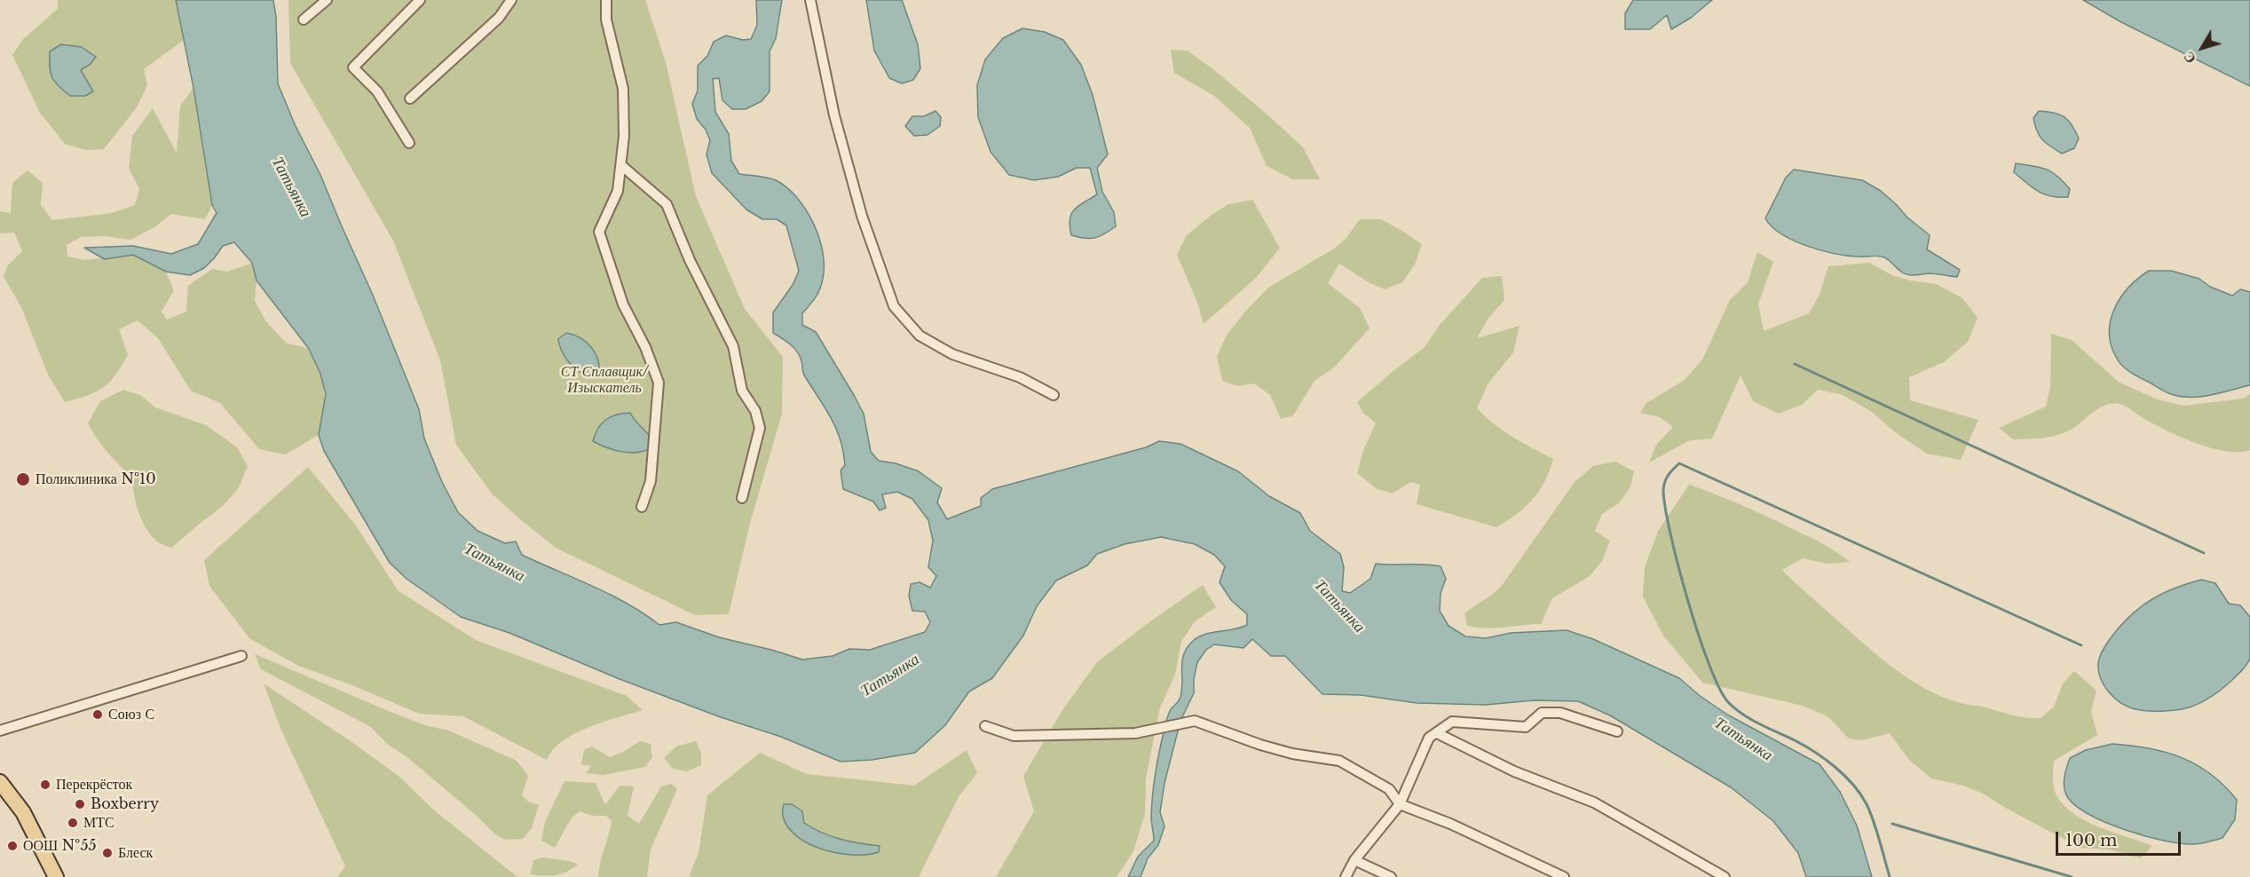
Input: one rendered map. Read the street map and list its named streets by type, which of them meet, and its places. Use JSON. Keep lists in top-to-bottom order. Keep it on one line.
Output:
{"water":["Татьянка"],"parks":["СТ Сплавщик/ Изыскатель"],"places":["Поликлиника №10","Союз С","Перекрёсток","Boxberry","МТС","ООШ №55","Блеск"],"scale_bar":"100 m","north":"bottom left"}
